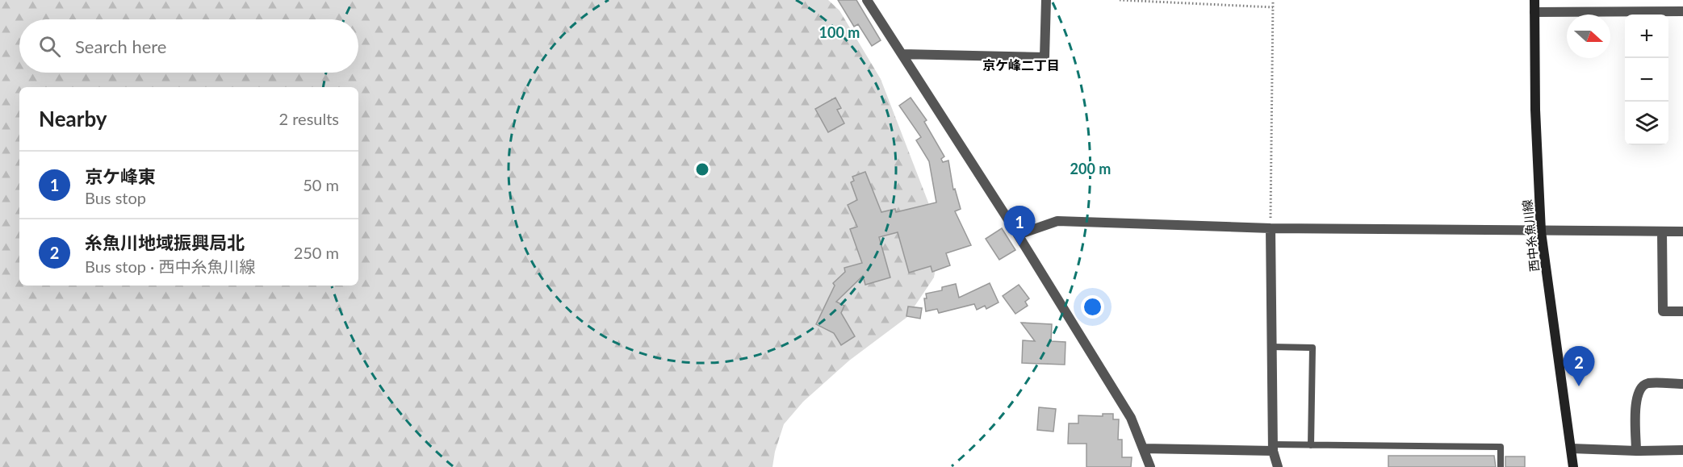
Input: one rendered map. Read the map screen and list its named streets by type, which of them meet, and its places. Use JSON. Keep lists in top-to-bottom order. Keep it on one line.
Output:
{"streets":{"main road":["西中糸魚川線"]},"districts":["京ケ峰二丁目"],"north":"right","page":{"map_buttons":["+","−"],"search":"Search here","heading":["Nearby","2 results"],"list":[{"mark":"1","name":"京ケ峰東","note":"Bus stop","value":"50 m"},{"mark":"2","name":"糸魚川地域振興局北","note":"Bus stop · 西中糸魚川線","value":"250 m"}],"pins":["1","2"]},"rings":["100 m","200 m"]}
